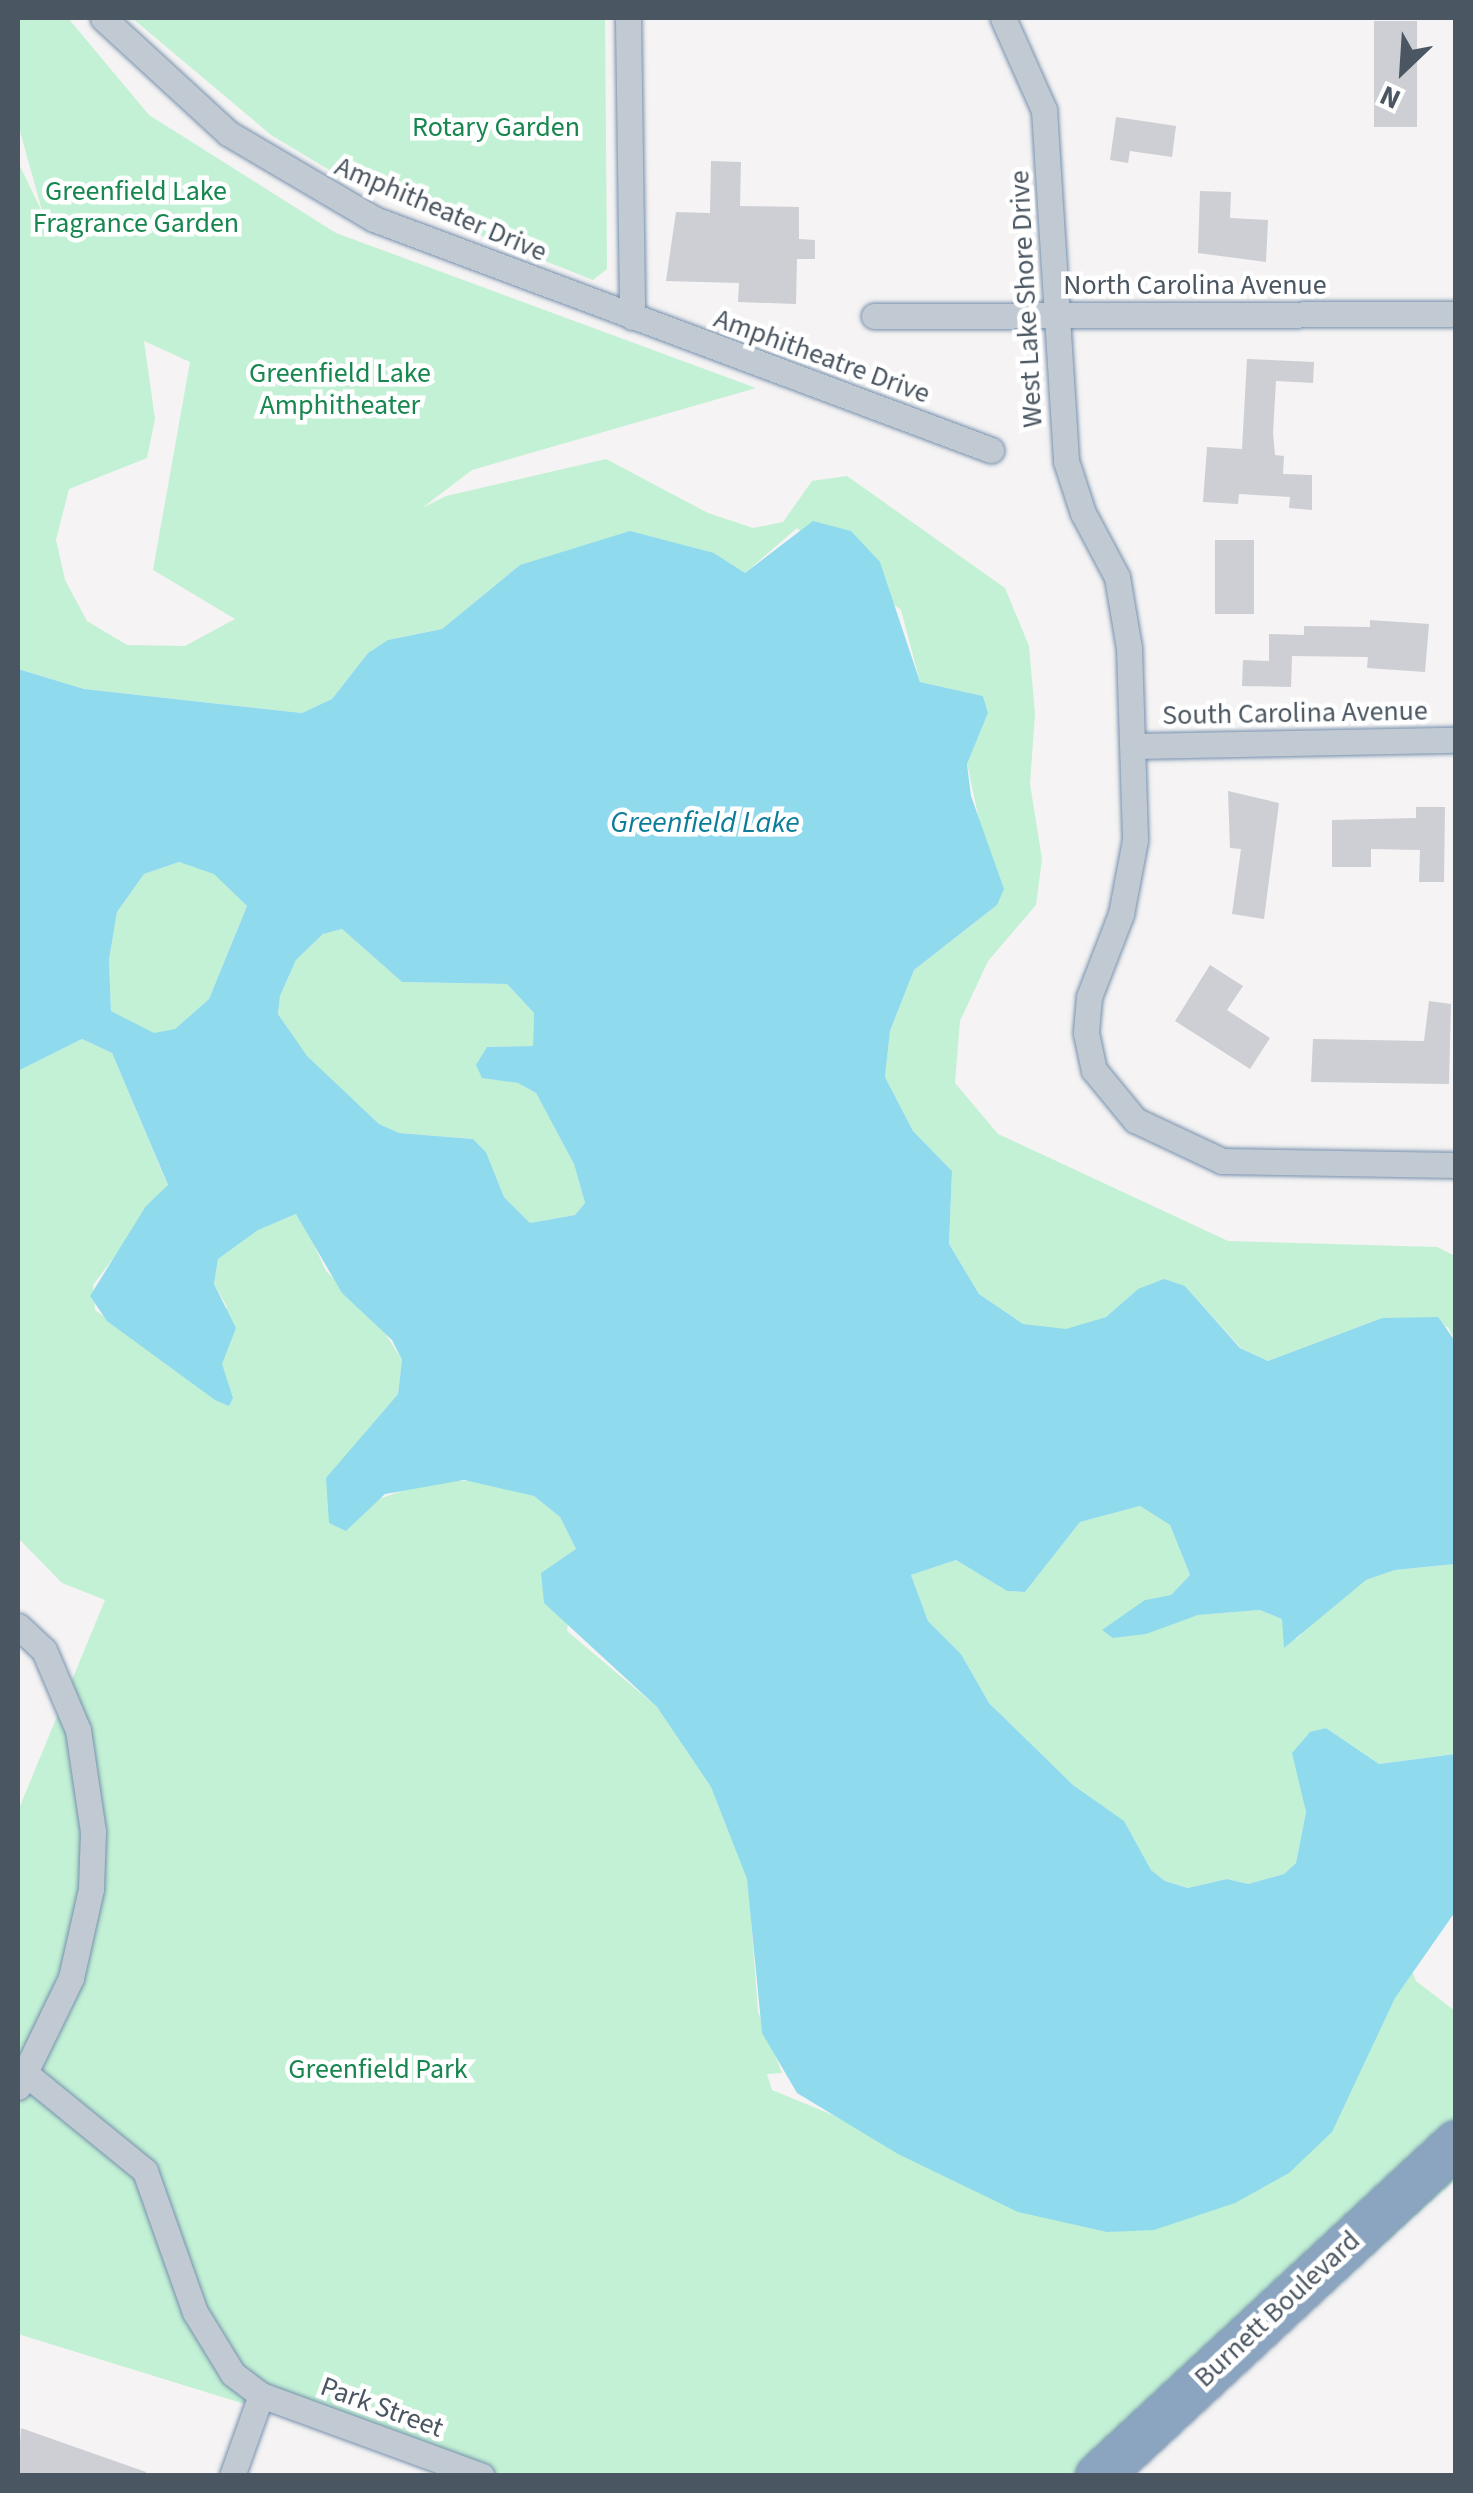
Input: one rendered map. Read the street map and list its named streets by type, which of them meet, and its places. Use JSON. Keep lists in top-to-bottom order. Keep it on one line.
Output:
{"streets":{"highway":["Burnett Boulevard"],"street":["Amphitheater Drive","North Carolina Avenue","West Lake Shore Drive","Amphitheatre Drive","South Carolina Avenue","Park Street"]},"crossings":[["Amphitheater Drive","Amphitheatre Drive"],["North Carolina Avenue","West Lake Shore Drive"],["West Lake Shore Drive","South Carolina Avenue"]],"water":["Greenfield Lake"],"parks":["Rotary Garden","Greenfield Lake Fragrance Garden","Greenfield Lake Amphitheater","Greenfield Park"],"north":"bottom left"}
